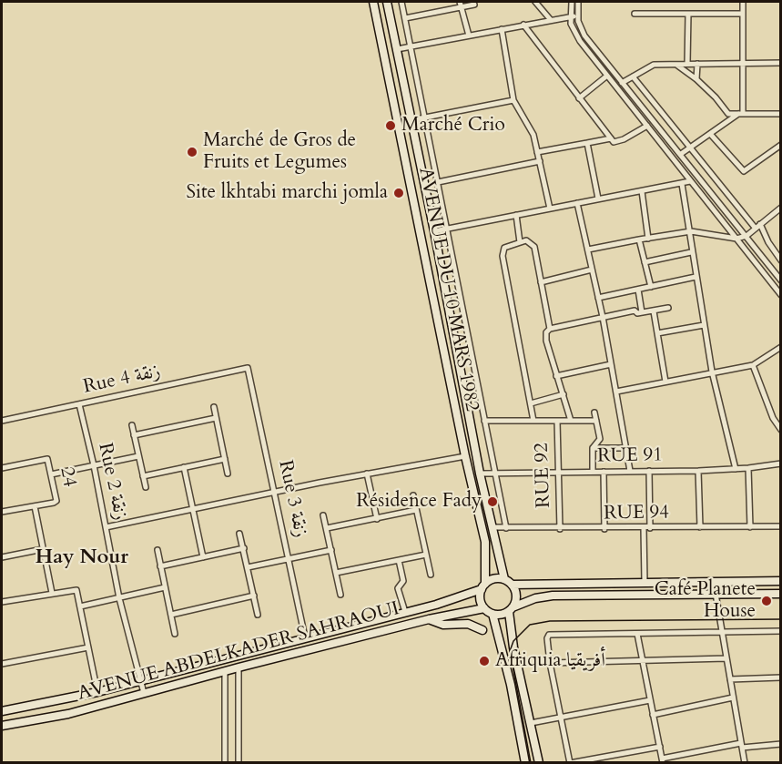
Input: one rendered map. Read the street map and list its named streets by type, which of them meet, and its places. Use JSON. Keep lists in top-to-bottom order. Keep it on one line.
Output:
{"streets":{"main road":["AVENUE DU 10 MARS 1982","AVENUE ABDELKADER SAHRAOUI"],"street":["Rue 4 زنقة","RUE 91","RUE 92","24","Rue 2 زنقة","Rue 3 زنقة","RUE 94"]},"crossings":[["AVENUE DU 10 MARS 1982","RUE 91"],["AVENUE DU 10 MARS 1982","RUE 94"],["AVENUE DU 10 MARS 1982","AVENUE ABDELKADER SAHRAOUI"],["Rue 4 زنقة","Rue 2 زنقة"],["Rue 4 زنقة","Rue 3 زنقة"],["RUE 91","RUE 92"],["RUE 92","RUE 94"],["Rue 2 زنقة","AVENUE ABDELKADER SAHRAOUI"],["Rue 3 زنقة","AVENUE ABDELKADER SAHRAOUI"]],"districts":["Hay Nour"],"places":["Marché Crio","Marché de Gros de Fruits et Legumes","Site lkhtabi marchi jomla","Résidence Fady","Café Planete House","Afriquia أفريقيا"]}
